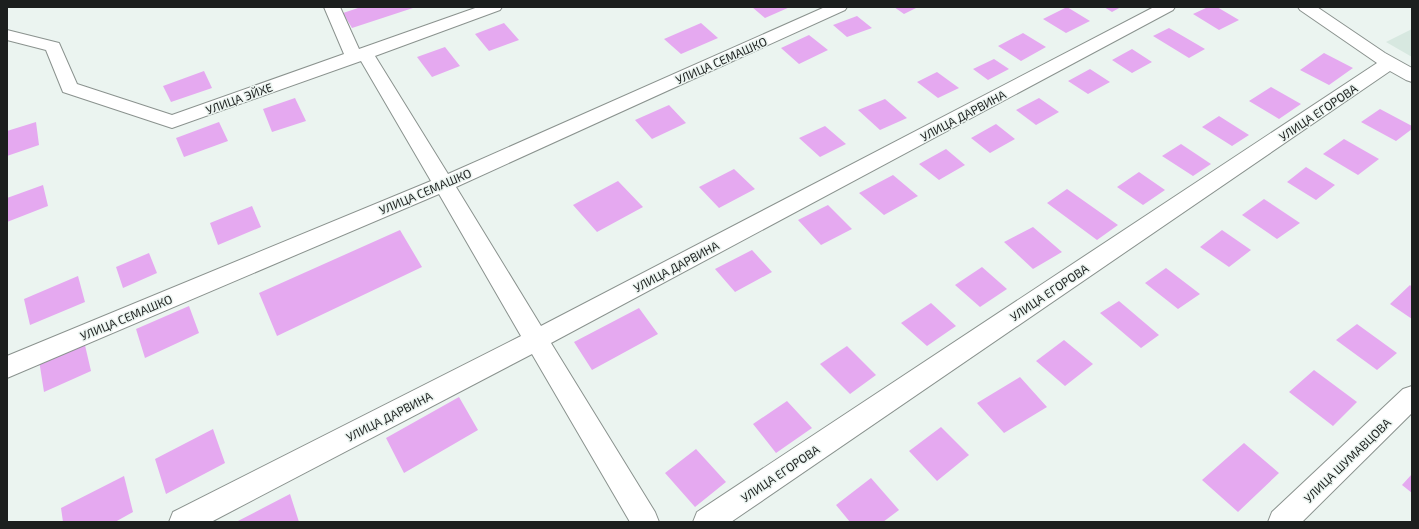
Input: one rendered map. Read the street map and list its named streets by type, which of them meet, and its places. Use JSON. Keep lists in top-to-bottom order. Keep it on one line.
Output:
{"streets":{"street":["УЛИЦА СЕМАШКО","УЛИЦА ЭЙХЕ","УЛИЦА ЕГОРОВА","УЛИЦА ДАРВИНА","УЛИЦА ШУМАВЦОВА"]}}
